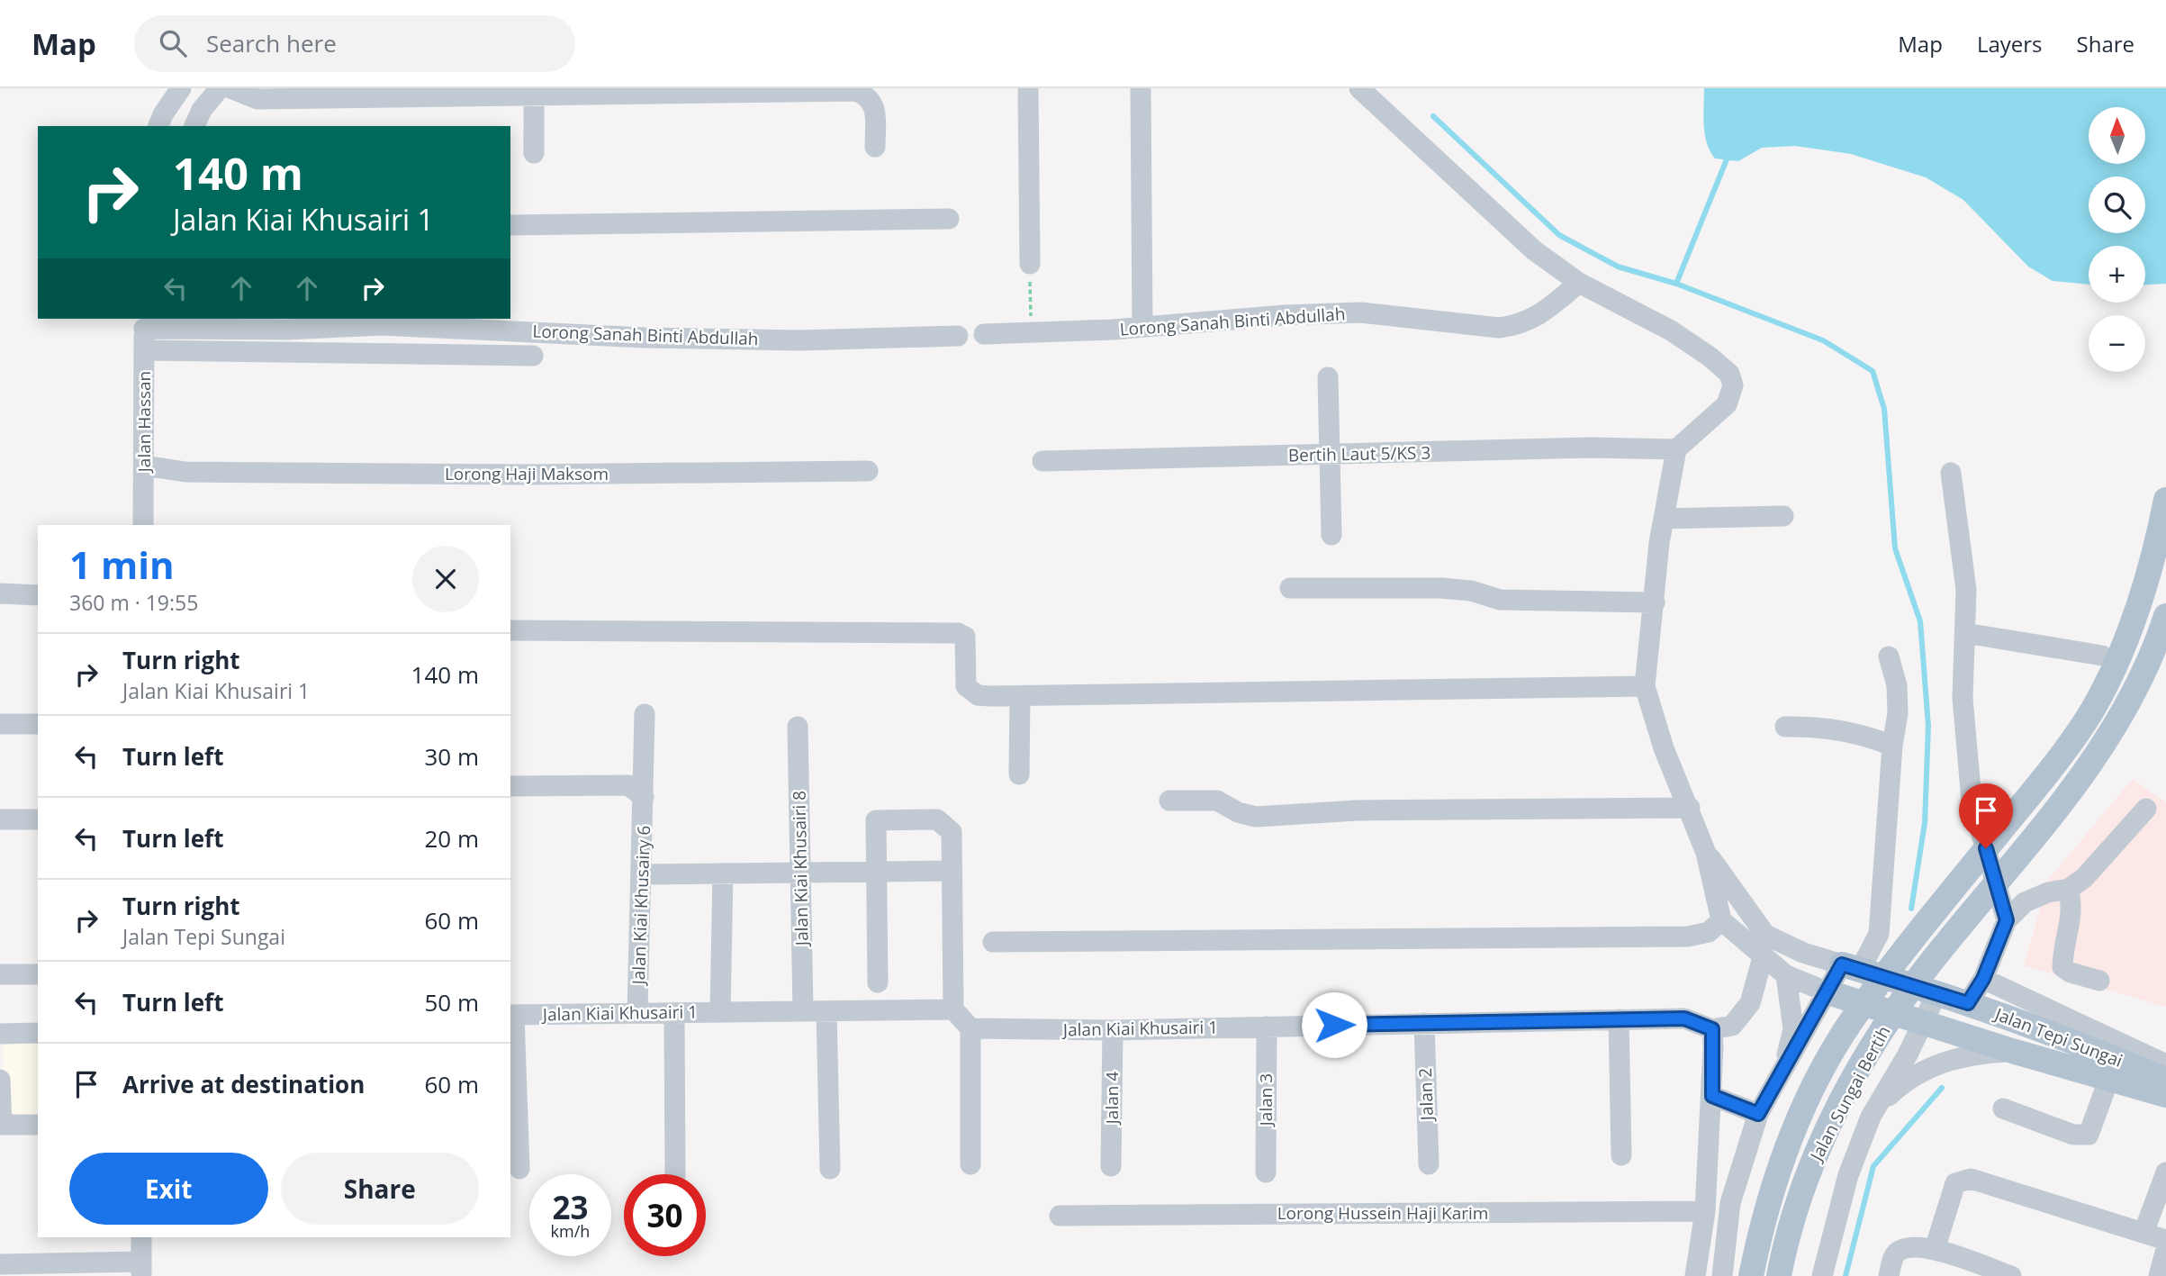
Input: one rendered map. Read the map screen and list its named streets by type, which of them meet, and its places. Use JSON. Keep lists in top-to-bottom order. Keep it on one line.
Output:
{"streets":{"main road":["Jalan Tepi Sungai","Jalan Sungai Bertih"],"street":["Lorong Sanah Binti Abdullah","Jalan Hassan","Bertih Laut 5/KS 3","Lorong Haji Maksom","Jalan Kiai Khusairi 8","Jalan Kiai Khusairy 6","Jalan Kiai Khusairi 1","Jalan 2","Jalan 4","Jalan 3","Lorong Hussein Haji Karim"]},"crossings":[["Lorong Sanah Binti Abdullah","Jalan Hassan"],["Jalan Hassan","Lorong Haji Maksom"],["Jalan Kiai Khusairi 8","Jalan Kiai Khusairi 1"],["Jalan Kiai Khusairy 6","Jalan Kiai Khusairi 1"],["Jalan Kiai Khusairi 1","Jalan 2"],["Jalan Kiai Khusairi 1","Jalan 4"],["Jalan Kiai Khusairi 1","Jalan 3"]],"north":"top","page":{"header":"Map","search":"Search here","nav":["Map","Layers","Share"],"map_buttons":["+","−"],"turn":["140 m","Jalan Kiai Khusairi 1"],"heading":["1 min","360 m · 19:55"],"list":[{"name":"Turn right","note":"Jalan Kiai Khusairi 1","value":"140 m"},{"name":"Turn left","value":"30 m"},{"name":"Turn left","value":"20 m"},{"name":"Turn right","note":"Jalan Tepi Sungai","value":"60 m"},{"name":"Turn left","value":"50 m"},{"name":"Arrive at destination","value":"60 m"}],"buttons":["Exit","Share"],"speed":"23 km/h","limit":"30"}}
